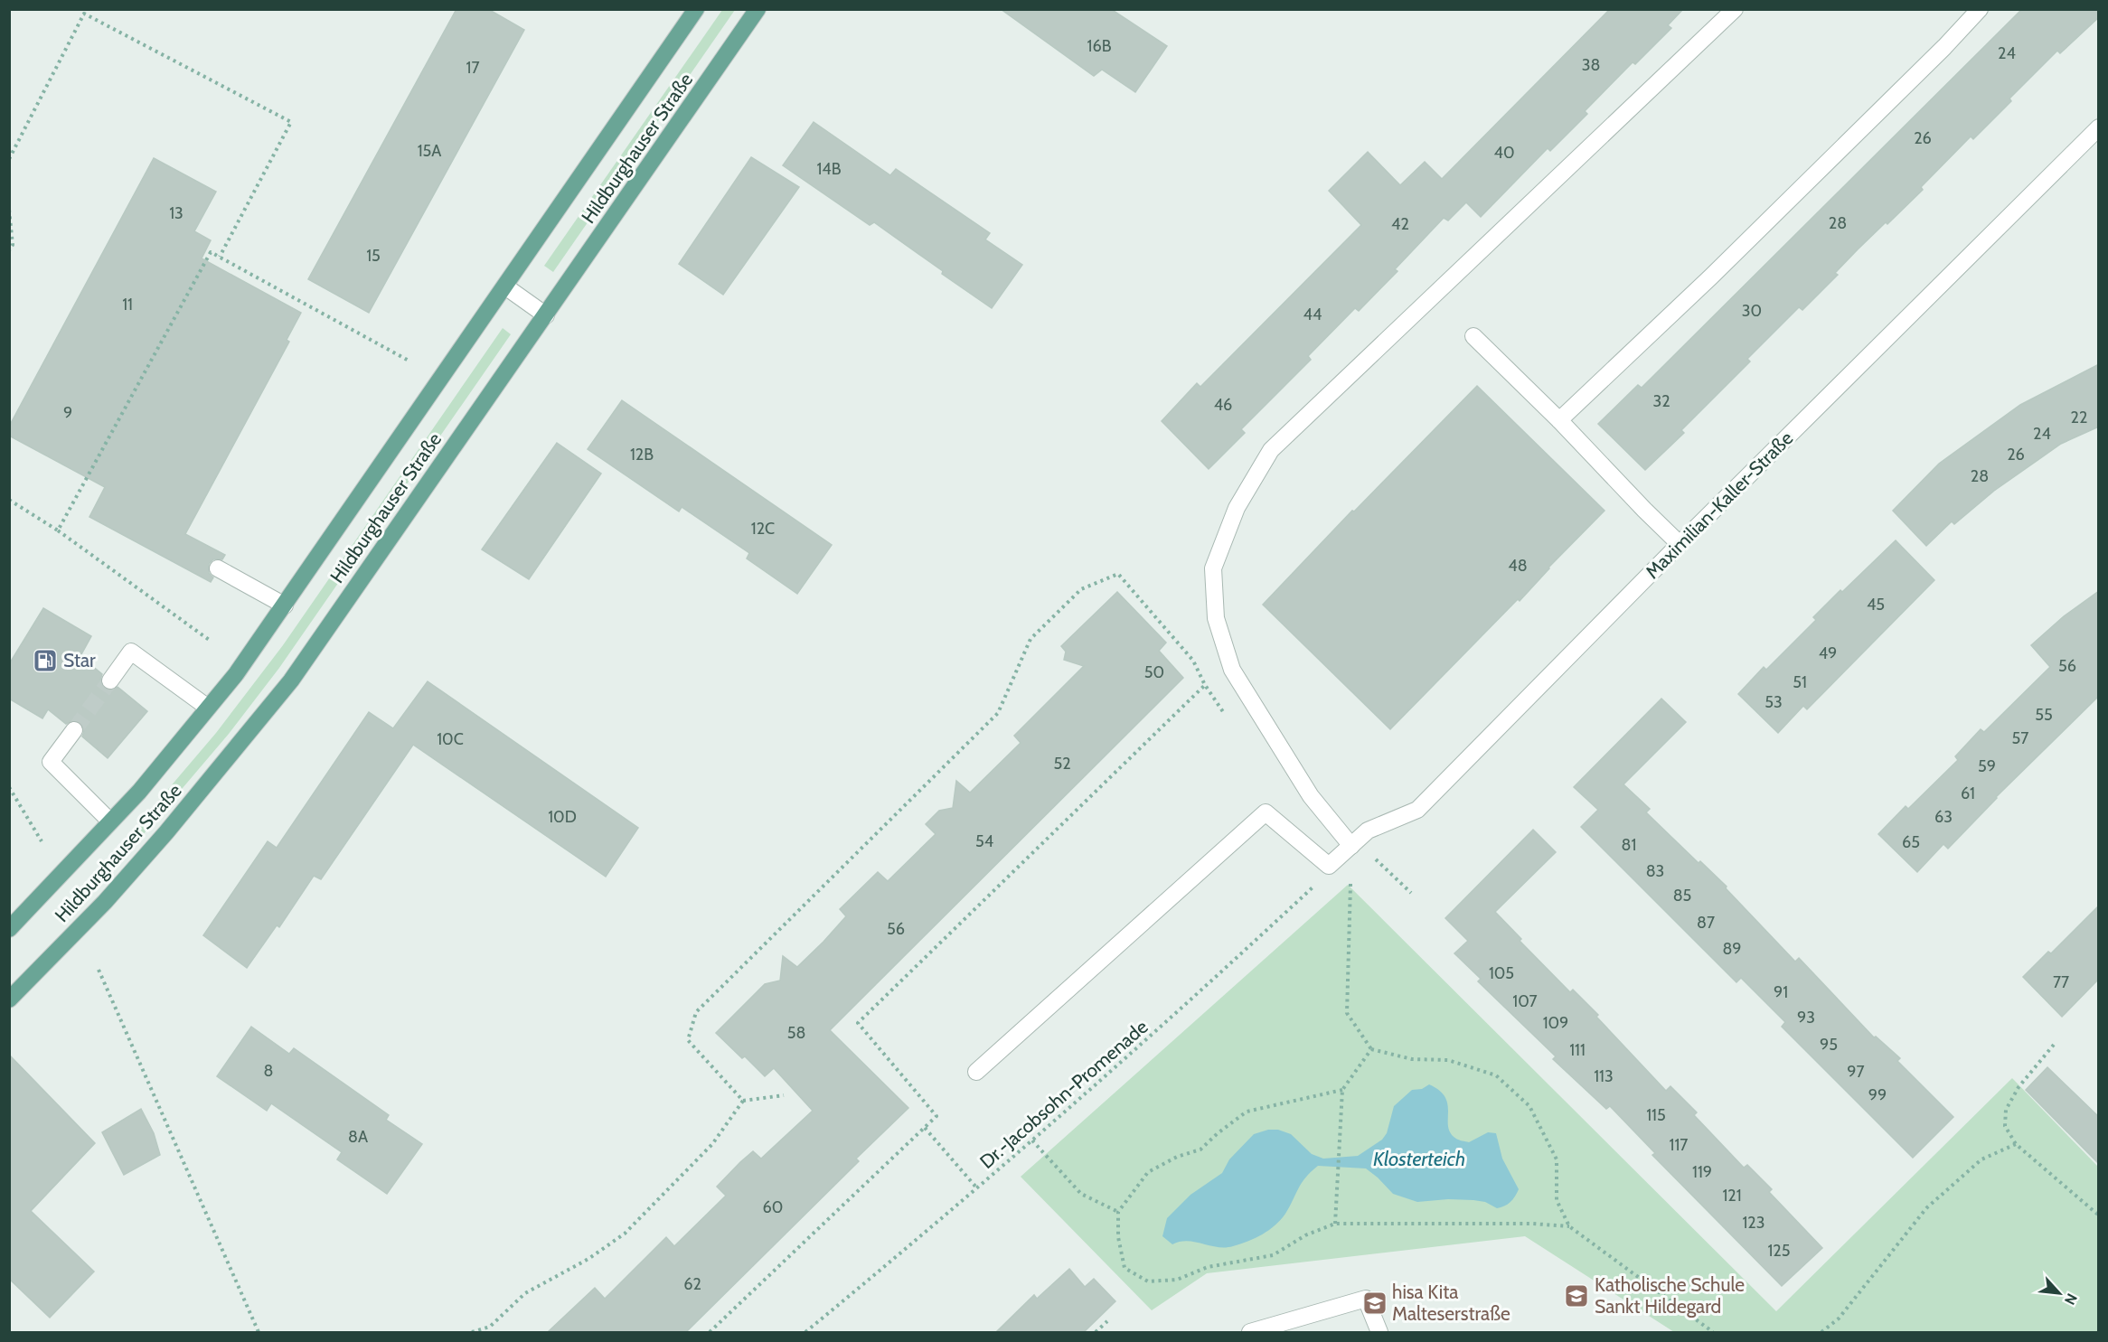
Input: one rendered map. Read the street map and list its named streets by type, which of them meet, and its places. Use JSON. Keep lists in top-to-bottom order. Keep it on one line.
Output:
{"streets":{"main road":["Hildburghauser Straße"],"street":["Maximilian-Kaller-Straße"],"path":["Dr.-Jacobsohn-Promenade"]},"crossings":[["Maximilian-Kaller-Straße","Dr.-Jacobsohn-Promenade"]],"water":["Klosterteich"],"places":{"fuel station":["Star"],"school or university":["Katholische Schule Sankt Hildegard","hisa Kita Malteserstraße"]},"house_numbers":["16B","24","38","17","26","15A","40","14B","13","28","42","15","11","30","44","32","46","9","22","24","12B","26","28","12C","48","45","49","56","50","51","53","55","57","10C","52","59","61","10D","63","54","65","81","83","85","87","56","89","105","77","91","107","93","109","58","95","111","8","97","113","99","115","8A","117","119","121","60","123","125","62"],"north":"bottom right"}
